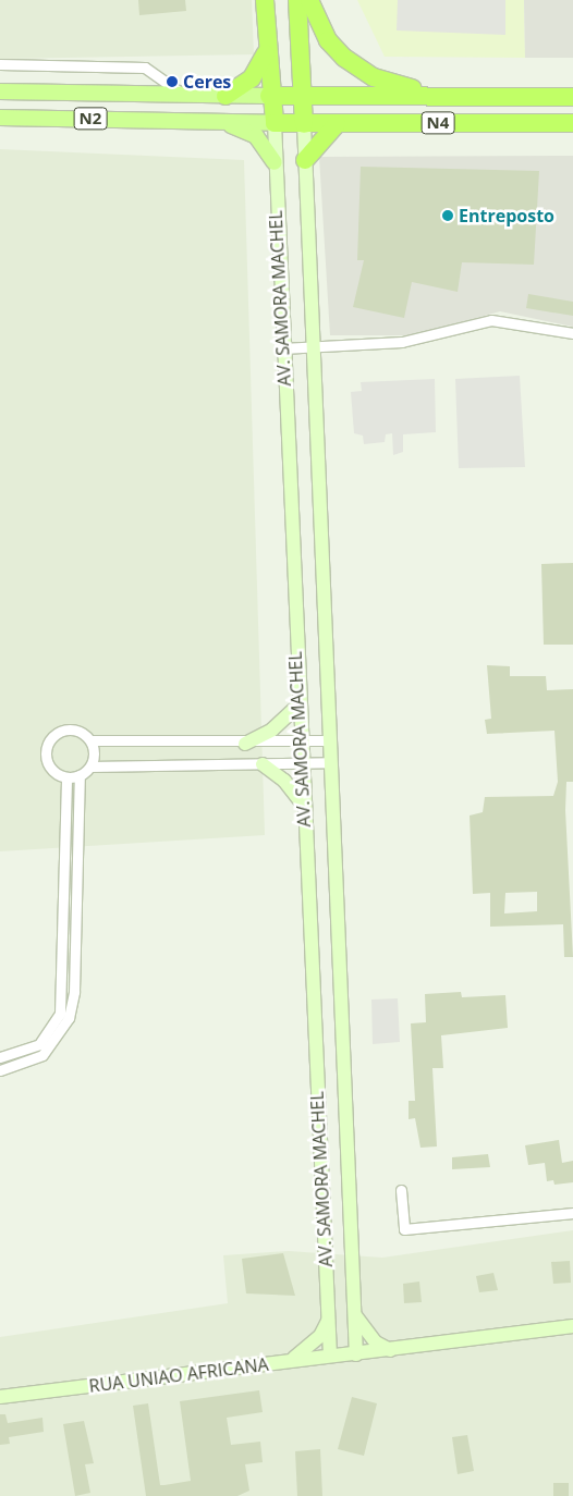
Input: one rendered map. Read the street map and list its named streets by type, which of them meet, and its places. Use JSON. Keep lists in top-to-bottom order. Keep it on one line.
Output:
{"streets":{"highway":["N4"],"main road":["N2","AV. SAMORA MACHEL","RUA UNIAO AFRICANA"]},"crossings":[["N2","N4"],["N2","AV. SAMORA MACHEL"],["N4","AV. SAMORA MACHEL"],["AV. SAMORA MACHEL","RUA UNIAO AFRICANA"]],"places":["Ceres","Entreposto"]}
